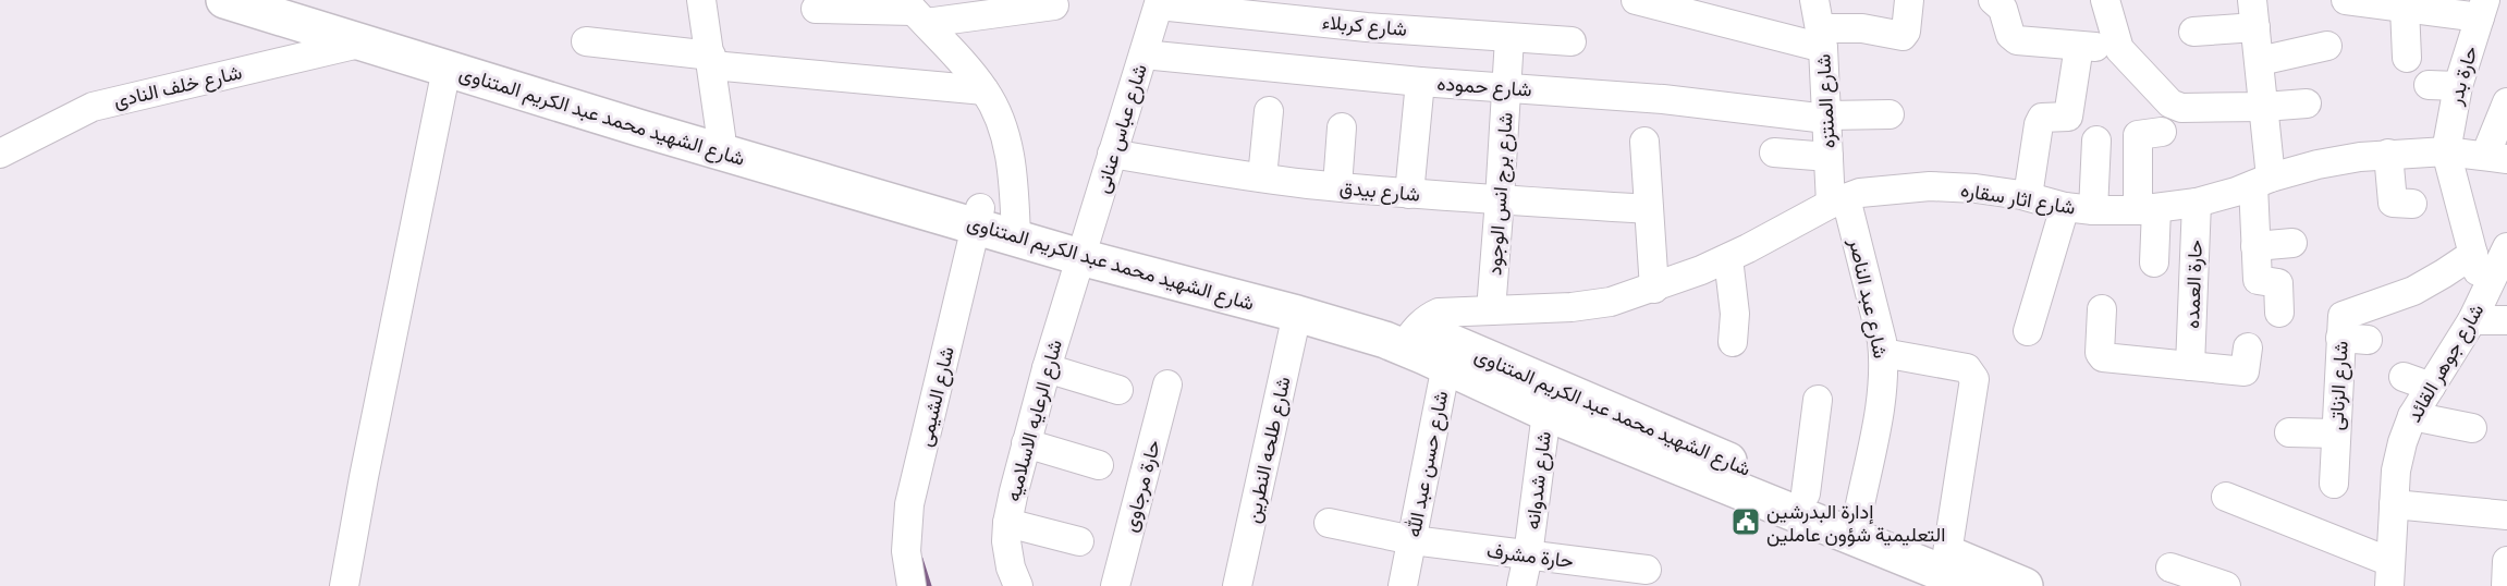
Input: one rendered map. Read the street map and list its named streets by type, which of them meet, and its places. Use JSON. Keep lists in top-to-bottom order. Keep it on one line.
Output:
{"streets":{"main road":["شارع الشهيد محمد عبد الكريم المتناوى"],"street":["شارع كربلاء","حارة بدر","شارع خلف النادى","شارع حموده","شارع المنتزه","شارع عباس عنانى","شارع بيدق","شارع برج انس الوجود","شارع اثار سقاره","حارة العمده","شارع عبد الناصر","شارع جوهر القائد","شارع الزناتى","شارع الشيمى","شارع الرعايه الاسلاميه","شارع طلحه النطرين","شارع حسن عبد الله","شارع شدوانه","حارة مرجاوى","حارة مشرف"]},"crossings":[["شارع كربلاء","شارع عباس عنانى"],["شارع كربلاء","شارع برج انس الوجود"],["حارة بدر","شارع اثار سقاره"],["حارة بدر","شارع جوهر القائد"],["شارع خلف النادى","شارع الشهيد محمد عبد الكريم المتناوى"],["شارع حموده","شارع المنتزه"],["شارع حموده","شارع عباس عنانى"],["شارع حموده","شارع برج انس الوجود"],["شارع المنتزه","شارع اثار سقاره"],["شارع المنتزه","شارع عبد الناصر"],["شارع الشهيد محمد عبد الكريم المتناوى","شارع عباس عنانى"],["شارع الشهيد محمد عبد الكريم المتناوى","شارع اثار سقاره"],["شارع الشهيد محمد عبد الكريم المتناوى","شارع عبد الناصر"],["شارع الشهيد محمد عبد الكريم المتناوى","شارع الشيمى"],["شارع الشهيد محمد عبد الكريم المتناوى","شارع الرعايه الاسلاميه"],["شارع الشهيد محمد عبد الكريم المتناوى","شارع طلحه النطرين"],["شارع الشهيد محمد عبد الكريم المتناوى","شارع حسن عبد الله"],["شارع الشهيد محمد عبد الكريم المتناوى","شارع شدوانه"],["شارع عباس عنانى","شارع بيدق"],["شارع عباس عنانى","شارع الرعايه الاسلاميه"],["شارع بيدق","شارع برج انس الوجود"],["شارع برج انس الوجود","شارع اثار سقاره"],["شارع اثار سقاره","حارة العمده"],["شارع اثار سقاره","شارع عبد الناصر"],["شارع اثار سقاره","شارع جوهر القائد"],["شارع جوهر القائد","شارع الزناتى"],["شارع حسن عبد الله","حارة مشرف"],["شارع شدوانه","حارة مشرف"]],"places":{"public building":["إدارة البدرشين التعليمية شؤون عاملين"]}}
